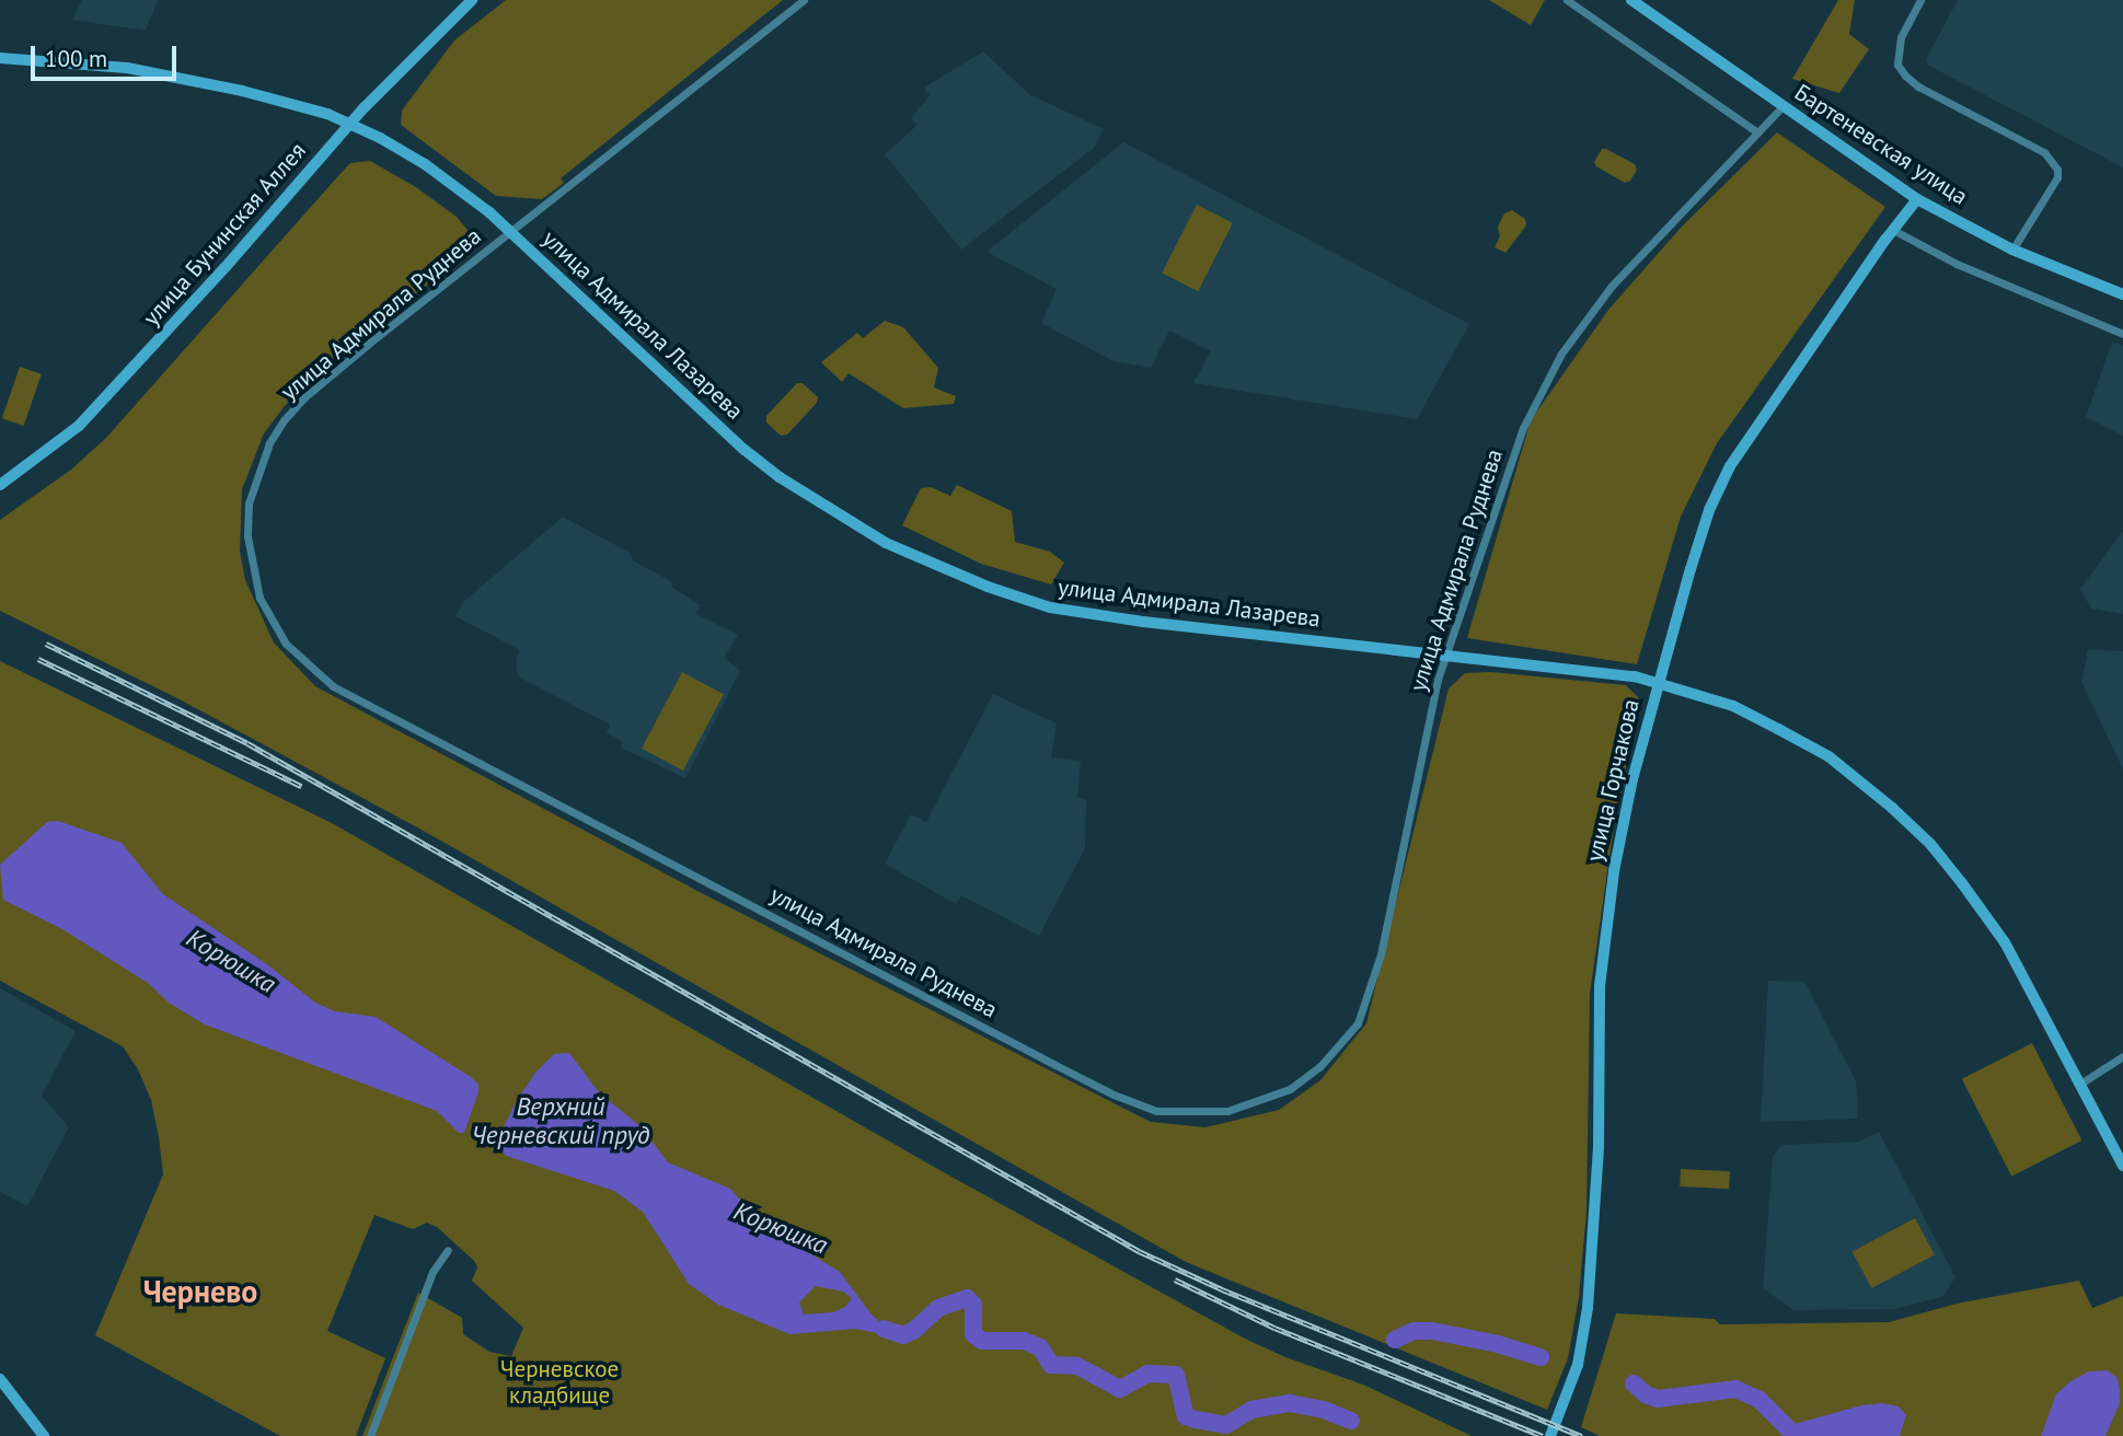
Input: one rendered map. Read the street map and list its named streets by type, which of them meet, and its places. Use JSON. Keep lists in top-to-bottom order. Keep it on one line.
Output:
{"streets":{"street":["Бартеневская улица","улица Бунинская Аллея","улица Адмирала Руднева","улица Адмирала Лазарева","улица Горчакова"]},"crossings":[["Бартеневская улица","улица Адмирала Руднева"],["Бартеневская улица","улица Горчакова"],["улица Бунинская Аллея","улица Адмирала Лазарева"],["улица Адмирала Руднева","улица Адмирала Лазарева"],["улица Адмирала Лазарева","улица Горчакова"]],"districts":["Чернево"],"water":["Корюшка","Верхний Черневский пруд"],"parks":["Черневское кладбище"],"scale_bar":"100 m"}
